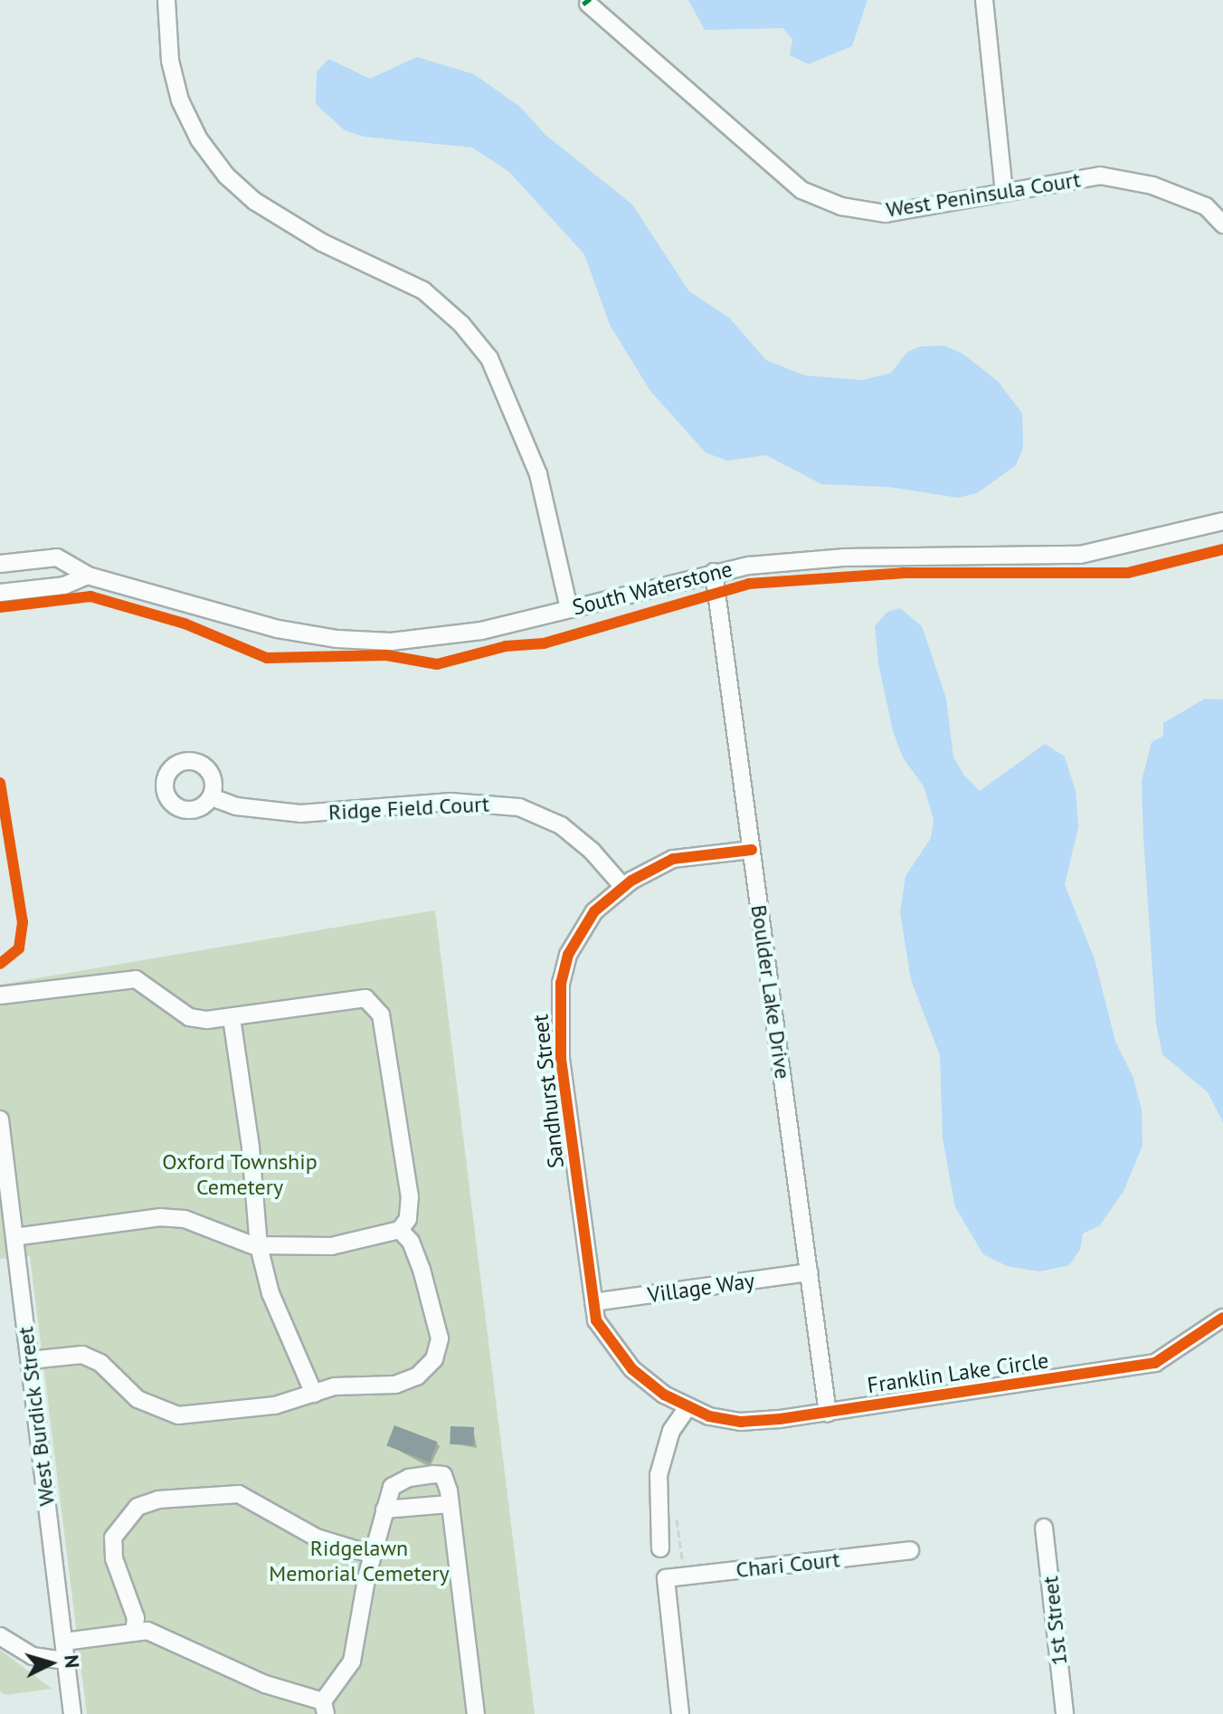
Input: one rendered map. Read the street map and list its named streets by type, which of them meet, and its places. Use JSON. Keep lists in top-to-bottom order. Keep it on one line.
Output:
{"streets":{"street":["West Peninsula Court","South Waterstone","Ridge Field Court","Boulder Lake Drive","Sandhurst Street","Village Way","Franklin Lake Circle","West Burdick Street","Chari Court","1st Street"]},"crossings":[["South Waterstone","Boulder Lake Drive"],["Ridge Field Court","Sandhurst Street"],["Boulder Lake Drive","Sandhurst Street"],["Boulder Lake Drive","Village Way"],["Boulder Lake Drive","Franklin Lake Circle"],["Sandhurst Street","Village Way"],["Sandhurst Street","Franklin Lake Circle"]],"parks":["Oxford Township Cemetery","Ridgelawn Memorial Cemetery"],"north":"right"}
